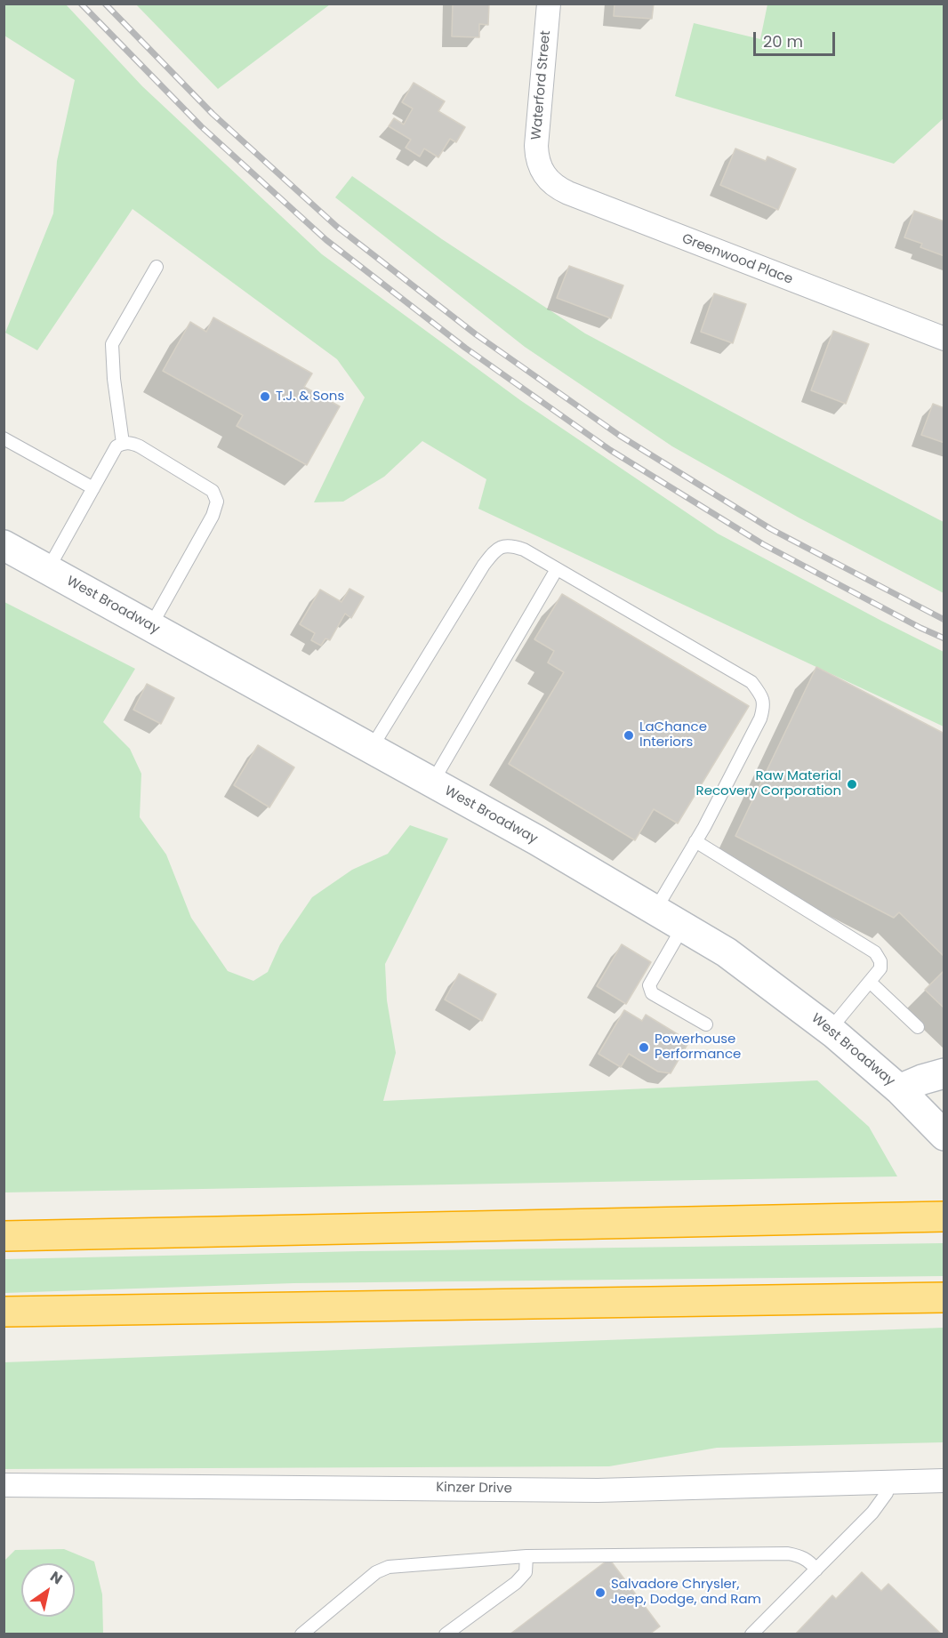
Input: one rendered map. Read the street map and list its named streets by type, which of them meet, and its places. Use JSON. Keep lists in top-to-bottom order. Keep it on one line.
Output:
{"streets":{"main road":["West Broadway"],"street":["Waterford Street","Greenwood Place","Kinzer Drive"]},"crossings":[["Waterford Street","Greenwood Place"]],"places":["T.J. & Sons","LaChance Interiors","Raw Material Recovery Corporation","Powerhouse Performance","Salvadore Chrysler, Jeep, Dodge, and Ram"],"scale_bar":"20 m","north":"top right"}
